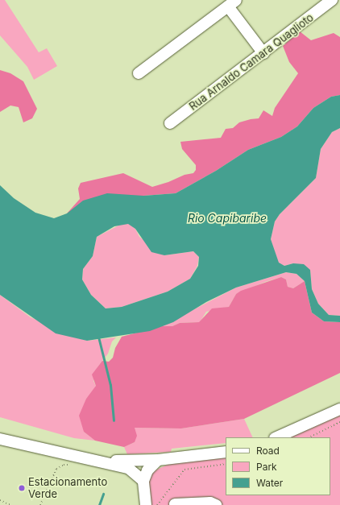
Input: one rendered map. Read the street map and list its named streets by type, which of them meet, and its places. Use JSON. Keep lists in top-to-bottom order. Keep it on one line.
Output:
{"streets":{"street":["Rua Arnaldo Camara Quaglioto"]},"water":["Rio Capibaribe"],"places":["Estacionamento Verde"],"legend":["Road","Park","Water"]}
